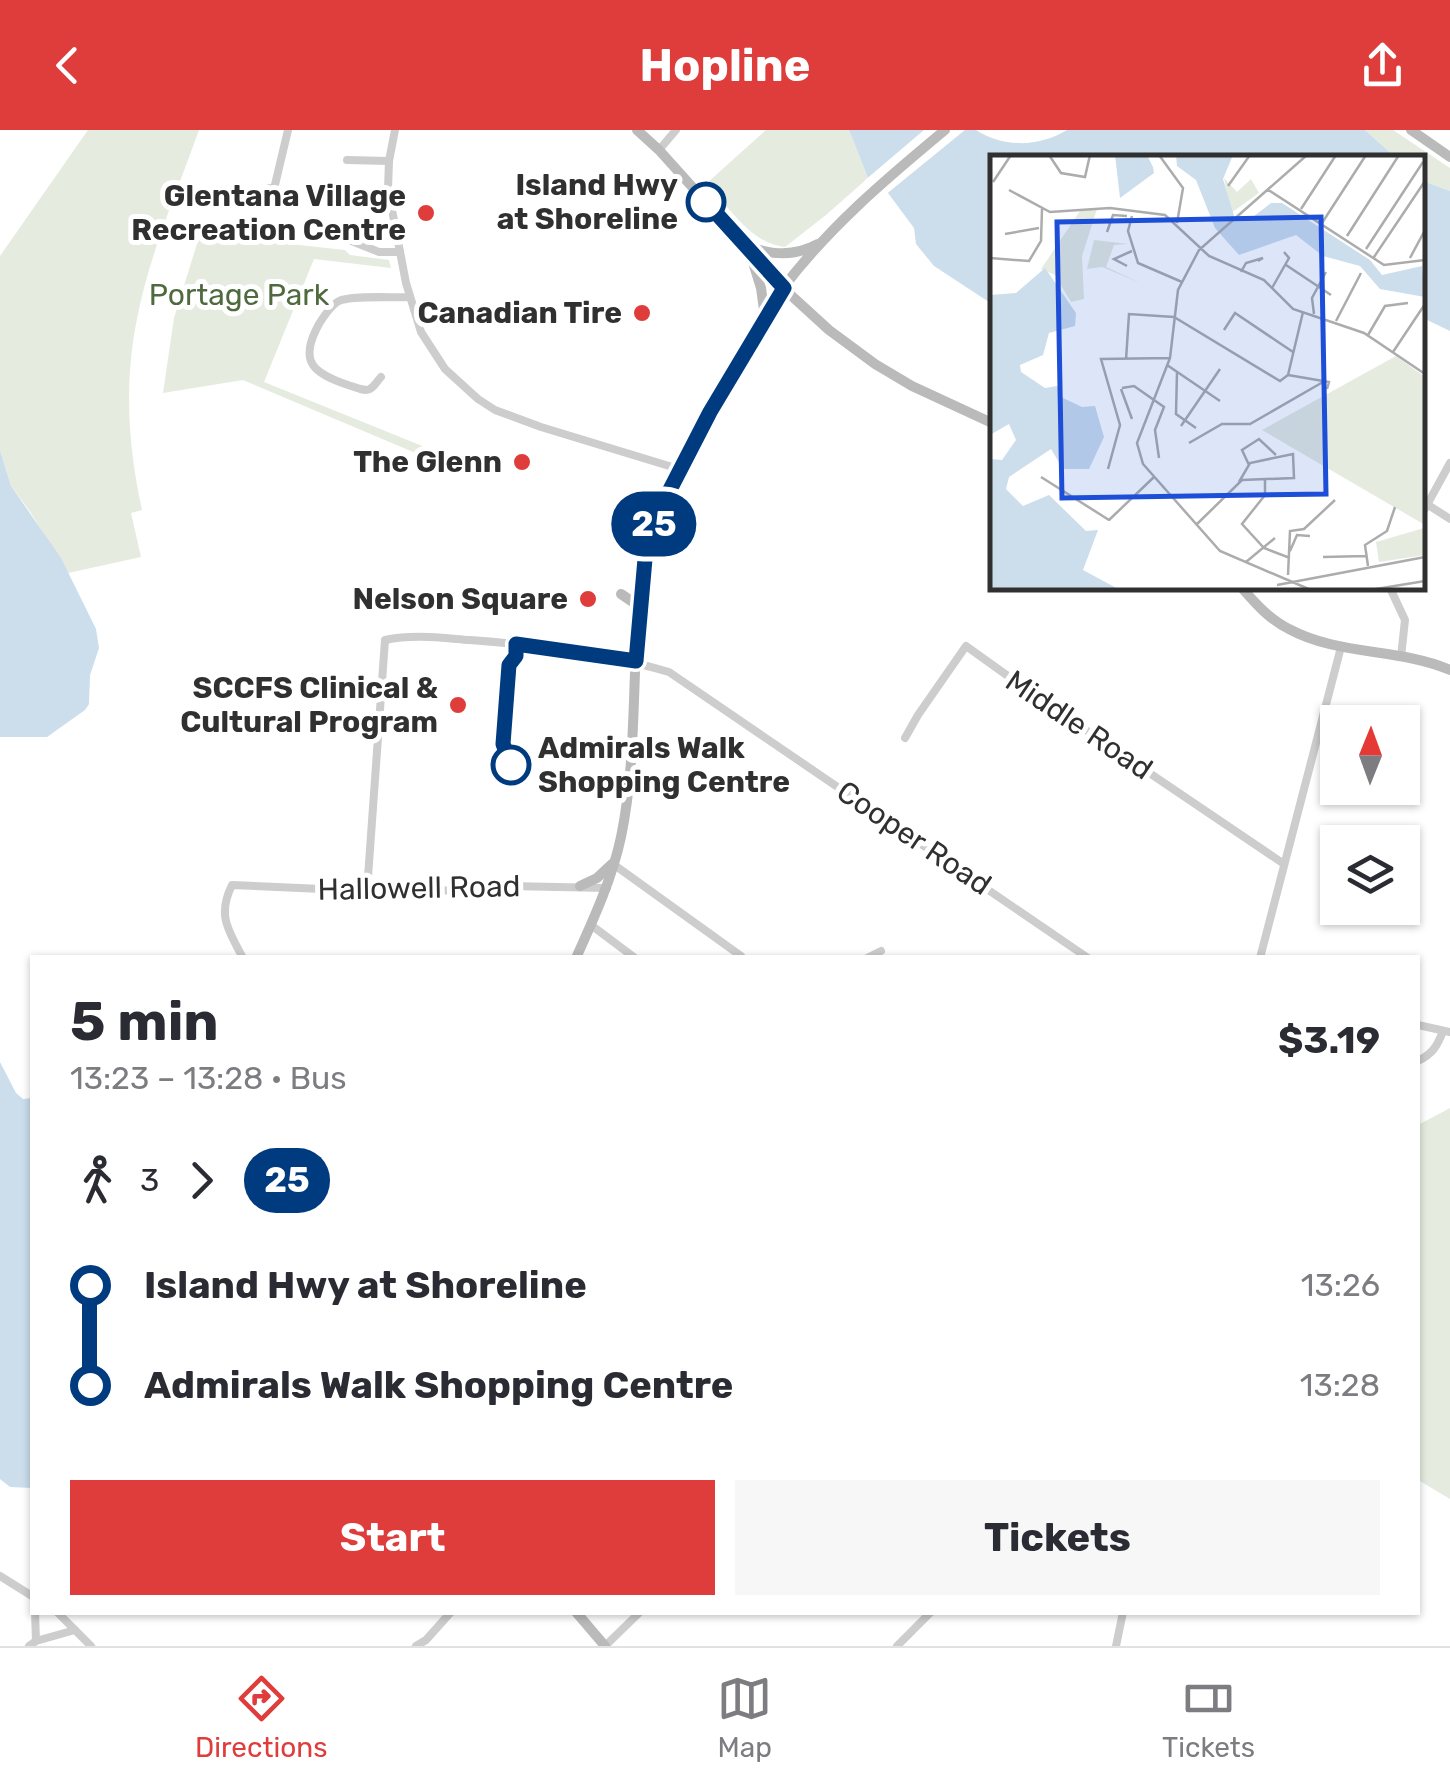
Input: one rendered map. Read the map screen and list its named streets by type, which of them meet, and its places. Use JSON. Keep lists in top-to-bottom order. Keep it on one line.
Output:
{"streets":{"street":["Middle Road","Cooper Road","Hallowell Road"]},"crossings":[["Cooper Road","Hallowell Road"]],"parks":["Portage Park"],"places":["Island Hwy at Shoreline","Glentana Village Recreation Centre","Canadian Tire","The Glenn","Nelson Square","SCCFS Clinical & Cultural Program","Admirals Walk Shopping Centre"],"lines":["bus line 25"],"north":"top","page":{"header":"Hopline","on_map":"25","heading":["5 min","13:23 – 13:28 · Bus","$3.19"],"legs":["3","25"],"list":[{"name":"Island Hwy at Shoreline","value":"13:26"},{"name":"Admirals Walk Shopping Centre","value":"13:28"}],"buttons":["Start","Tickets"],"tabs":["Directions","Map","Tickets"]}}
